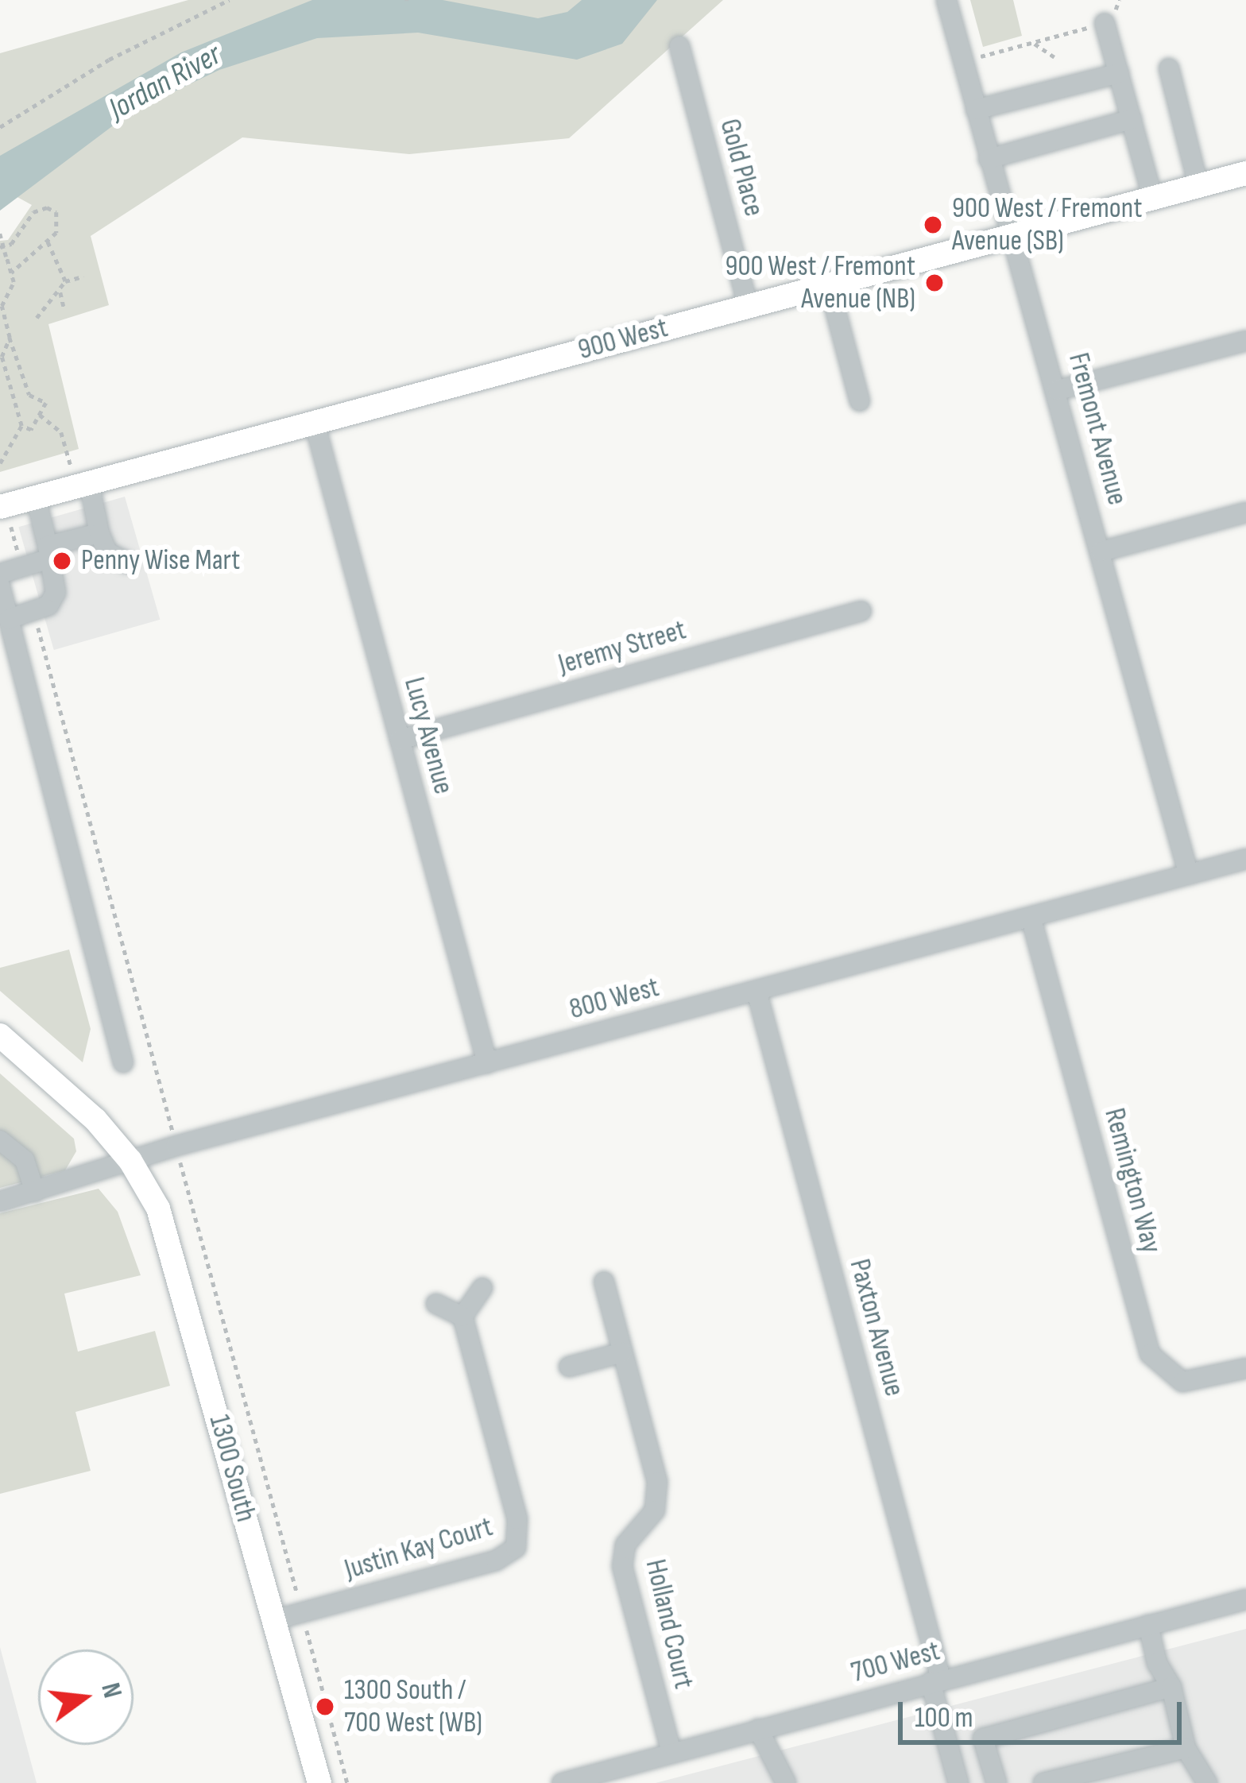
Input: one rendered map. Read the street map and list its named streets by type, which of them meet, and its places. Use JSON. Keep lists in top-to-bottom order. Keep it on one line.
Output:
{"streets":{"main road":["900 West","1300 South"],"street":["Gold Place","Fremont Avenue","Jeremy Street","Lucy Avenue","800 West","Remington Way","Paxton Avenue","Justin Kay Court","Holland Court","700 West"]},"crossings":[["Gold Place","900 West"],["900 West","Fremont Avenue"],["900 West","Lucy Avenue"],["Fremont Avenue","800 West"],["Jeremy Street","Lucy Avenue"],["Lucy Avenue","800 West"],["800 West","Remington Way"],["800 West","Paxton Avenue"],["800 West","1300 South"],["Paxton Avenue","700 West"],["1300 South","Justin Kay Court"],["Holland Court","700 West"]],"water":["Jordan River"],"places":["900 West / Fremont Avenue (SB)","900 West / Fremont Avenue (NB)","Penny Wise Mart","1300 South / 700 West (WB)"],"scale_bar":"100 m","north":"right"}
